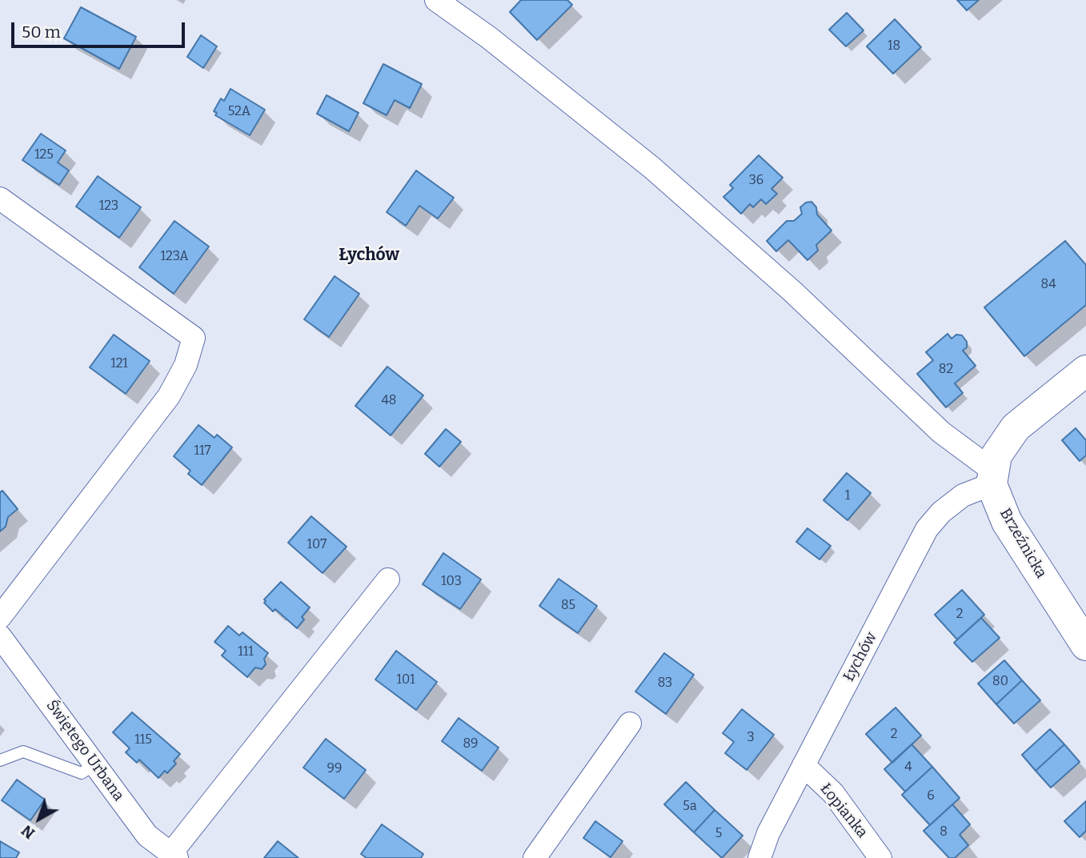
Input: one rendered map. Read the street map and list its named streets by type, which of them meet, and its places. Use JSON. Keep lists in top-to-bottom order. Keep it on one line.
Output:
{"streets":{"street":["Brzeźnicka","Łychów","Świętego Urbana","Łopianka"]},"crossings":[["Brzeźnicka","Łychów"],["Łychów","Łopianka"]],"districts":["Łychów"],"house_numbers":["18","52A","125","36","123","123A","84","121","82","48","117","1","107","103","85","2","111","101","80","83","2","3","115","89","4","99","6","5a","8","5"],"scale_bar":"50 m","north":"bottom left"}
